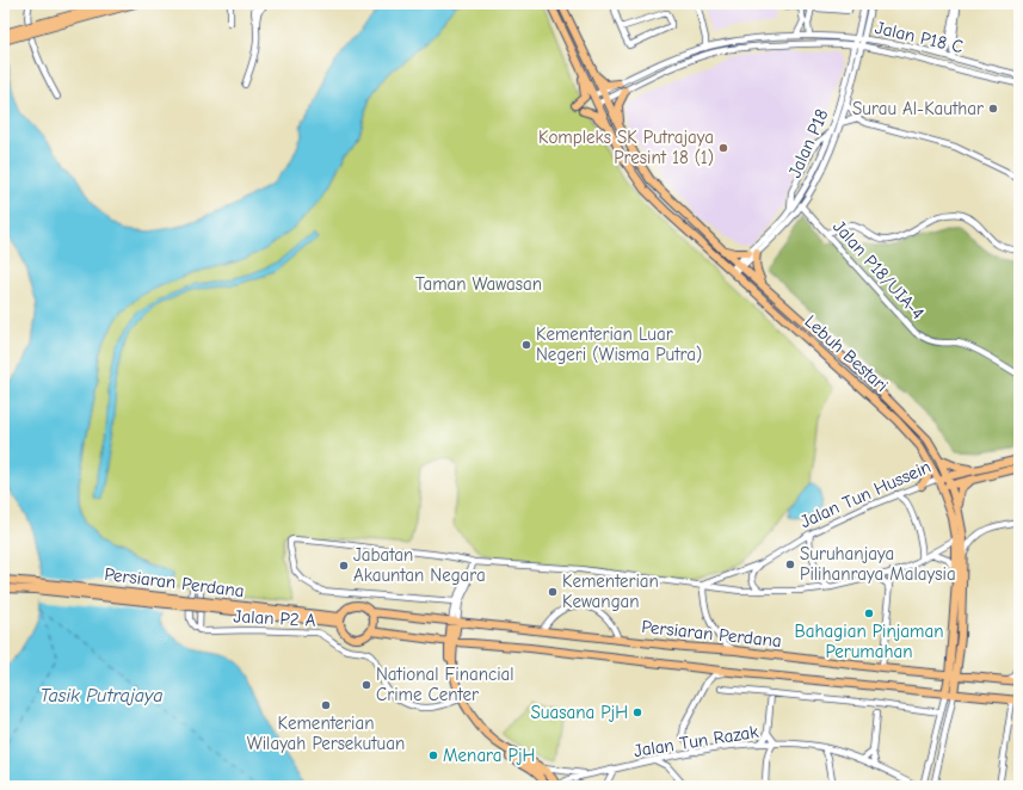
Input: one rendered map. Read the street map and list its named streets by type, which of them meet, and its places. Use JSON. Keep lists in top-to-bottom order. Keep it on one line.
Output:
{"streets":{"main road":["Lebuh Bestari","Jalan Tun Hussein","Persiaran Perdana"],"street":["Jalan P18 C","Jalan P18","Jalan P18/UIA-4","Jalan P2 A","Jalan Tun Razak"]},"crossings":[["Jalan P18 C","Jalan P18"],["Jalan P18 C","Lebuh Bestari"],["Jalan P18","Jalan P18/UIA-4"],["Jalan P18","Lebuh Bestari"],["Lebuh Bestari","Jalan Tun Hussein"],["Lebuh Bestari","Persiaran Perdana"]],"water":["Tasik Putrajaya"],"parks":["Taman Wawasan"],"places":["Surau Al-Kauthar","Kompleks SK Putrajaya Presint 18 (1)","Kementerian Luar Negeri (Wisma Putra)","Suruhanjaya Pilihanraya Malaysia","Jabatan Akauntan Negara","Kementerian Kewangan","Bahagian Pinjaman Perumahan","National Financial Crime Center","Kementerian Wilayah Persekutuan","Suasana PjH","Menara PjH"]}
